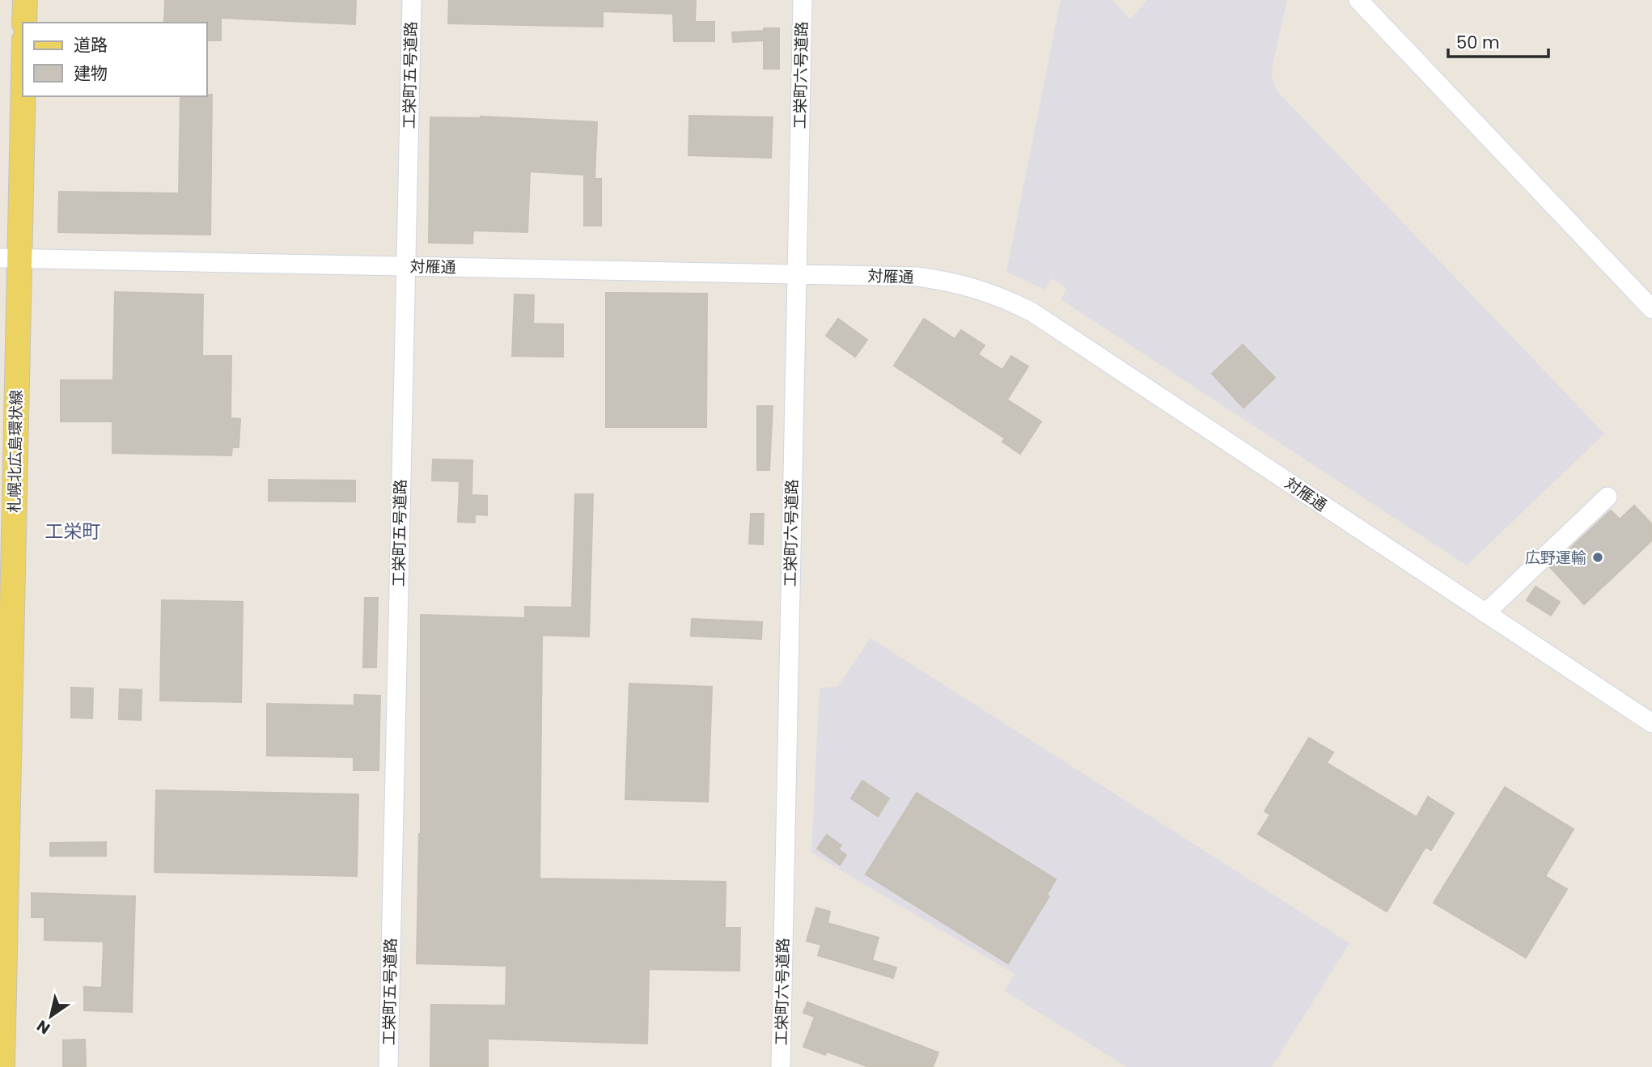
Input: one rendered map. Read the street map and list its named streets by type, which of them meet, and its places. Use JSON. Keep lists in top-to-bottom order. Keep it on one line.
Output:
{"streets":{"main road":["札幌北広島環状線"],"street":["工栄町五号道路","工栄町六号道路","対雁通"]},"crossings":[["工栄町五号道路","対雁通"],["工栄町六号道路","対雁通"],["対雁通","札幌北広島環状線"]],"districts":["工栄町"],"places":["広野運輸"],"legend":["道路","建物"],"scale_bar":"50 m","north":"bottom left"}
